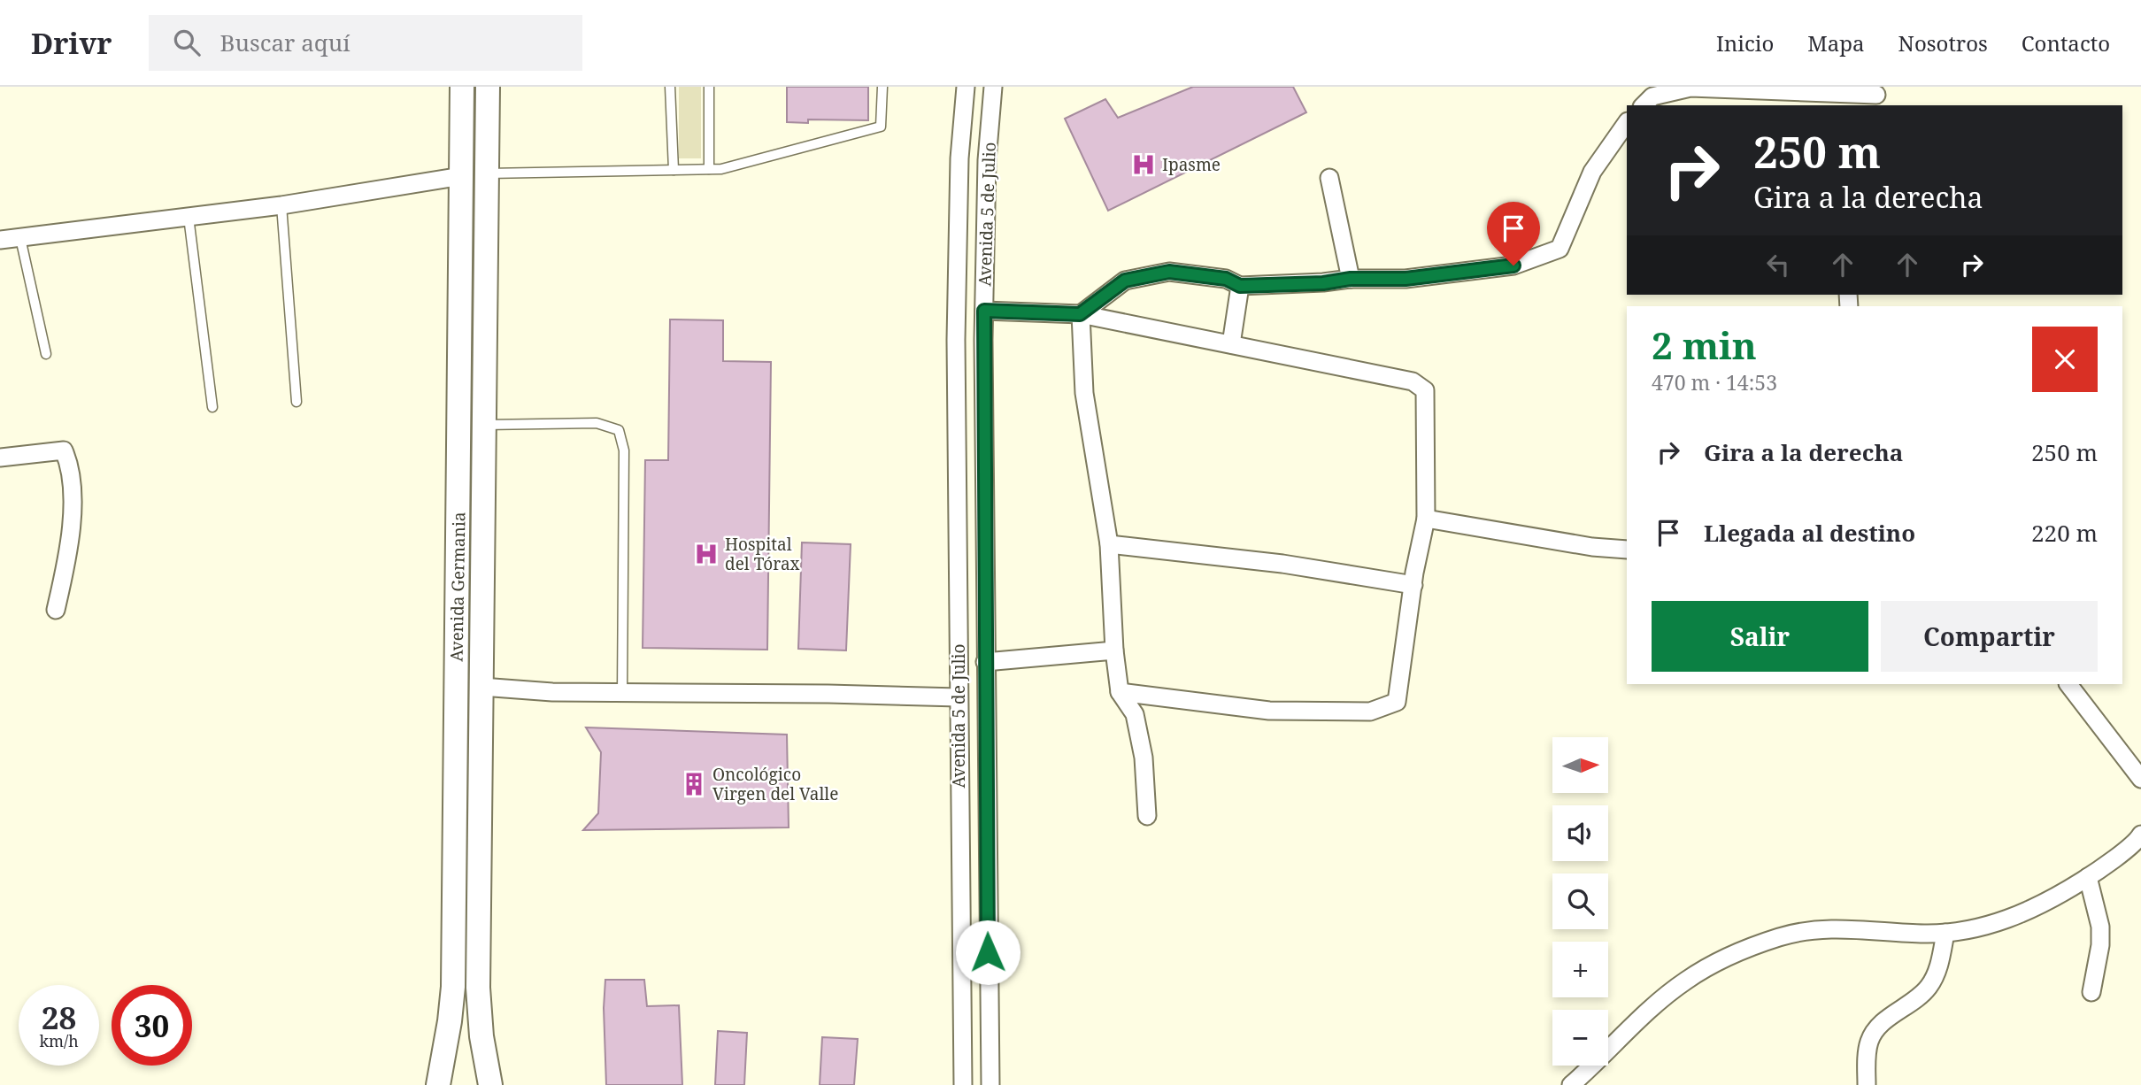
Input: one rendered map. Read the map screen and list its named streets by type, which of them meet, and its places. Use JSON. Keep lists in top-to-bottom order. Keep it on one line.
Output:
{"streets":{"street":["Avenida 5 de Julio","Avenida Germania"]},"places":{"hospital":["Ipasme","Hospital del Tórax"],"building":["Oncológico Virgen del Valle"]},"north":"right","page":{"header":"Drivr","search":"Buscar aquí","nav":["Inicio","Mapa","Nosotros","Contacto"],"turn":["250 m","Gira a la derecha"],"heading":["2 min","470 m · 14:53"],"list":[{"name":"Gira a la derecha","value":"250 m"},{"name":"Llegada al destino","value":"220 m"}],"buttons":["Salir","Compartir"],"map_buttons":["+","−"],"speed":"28 km/h","limit":"30"}}
